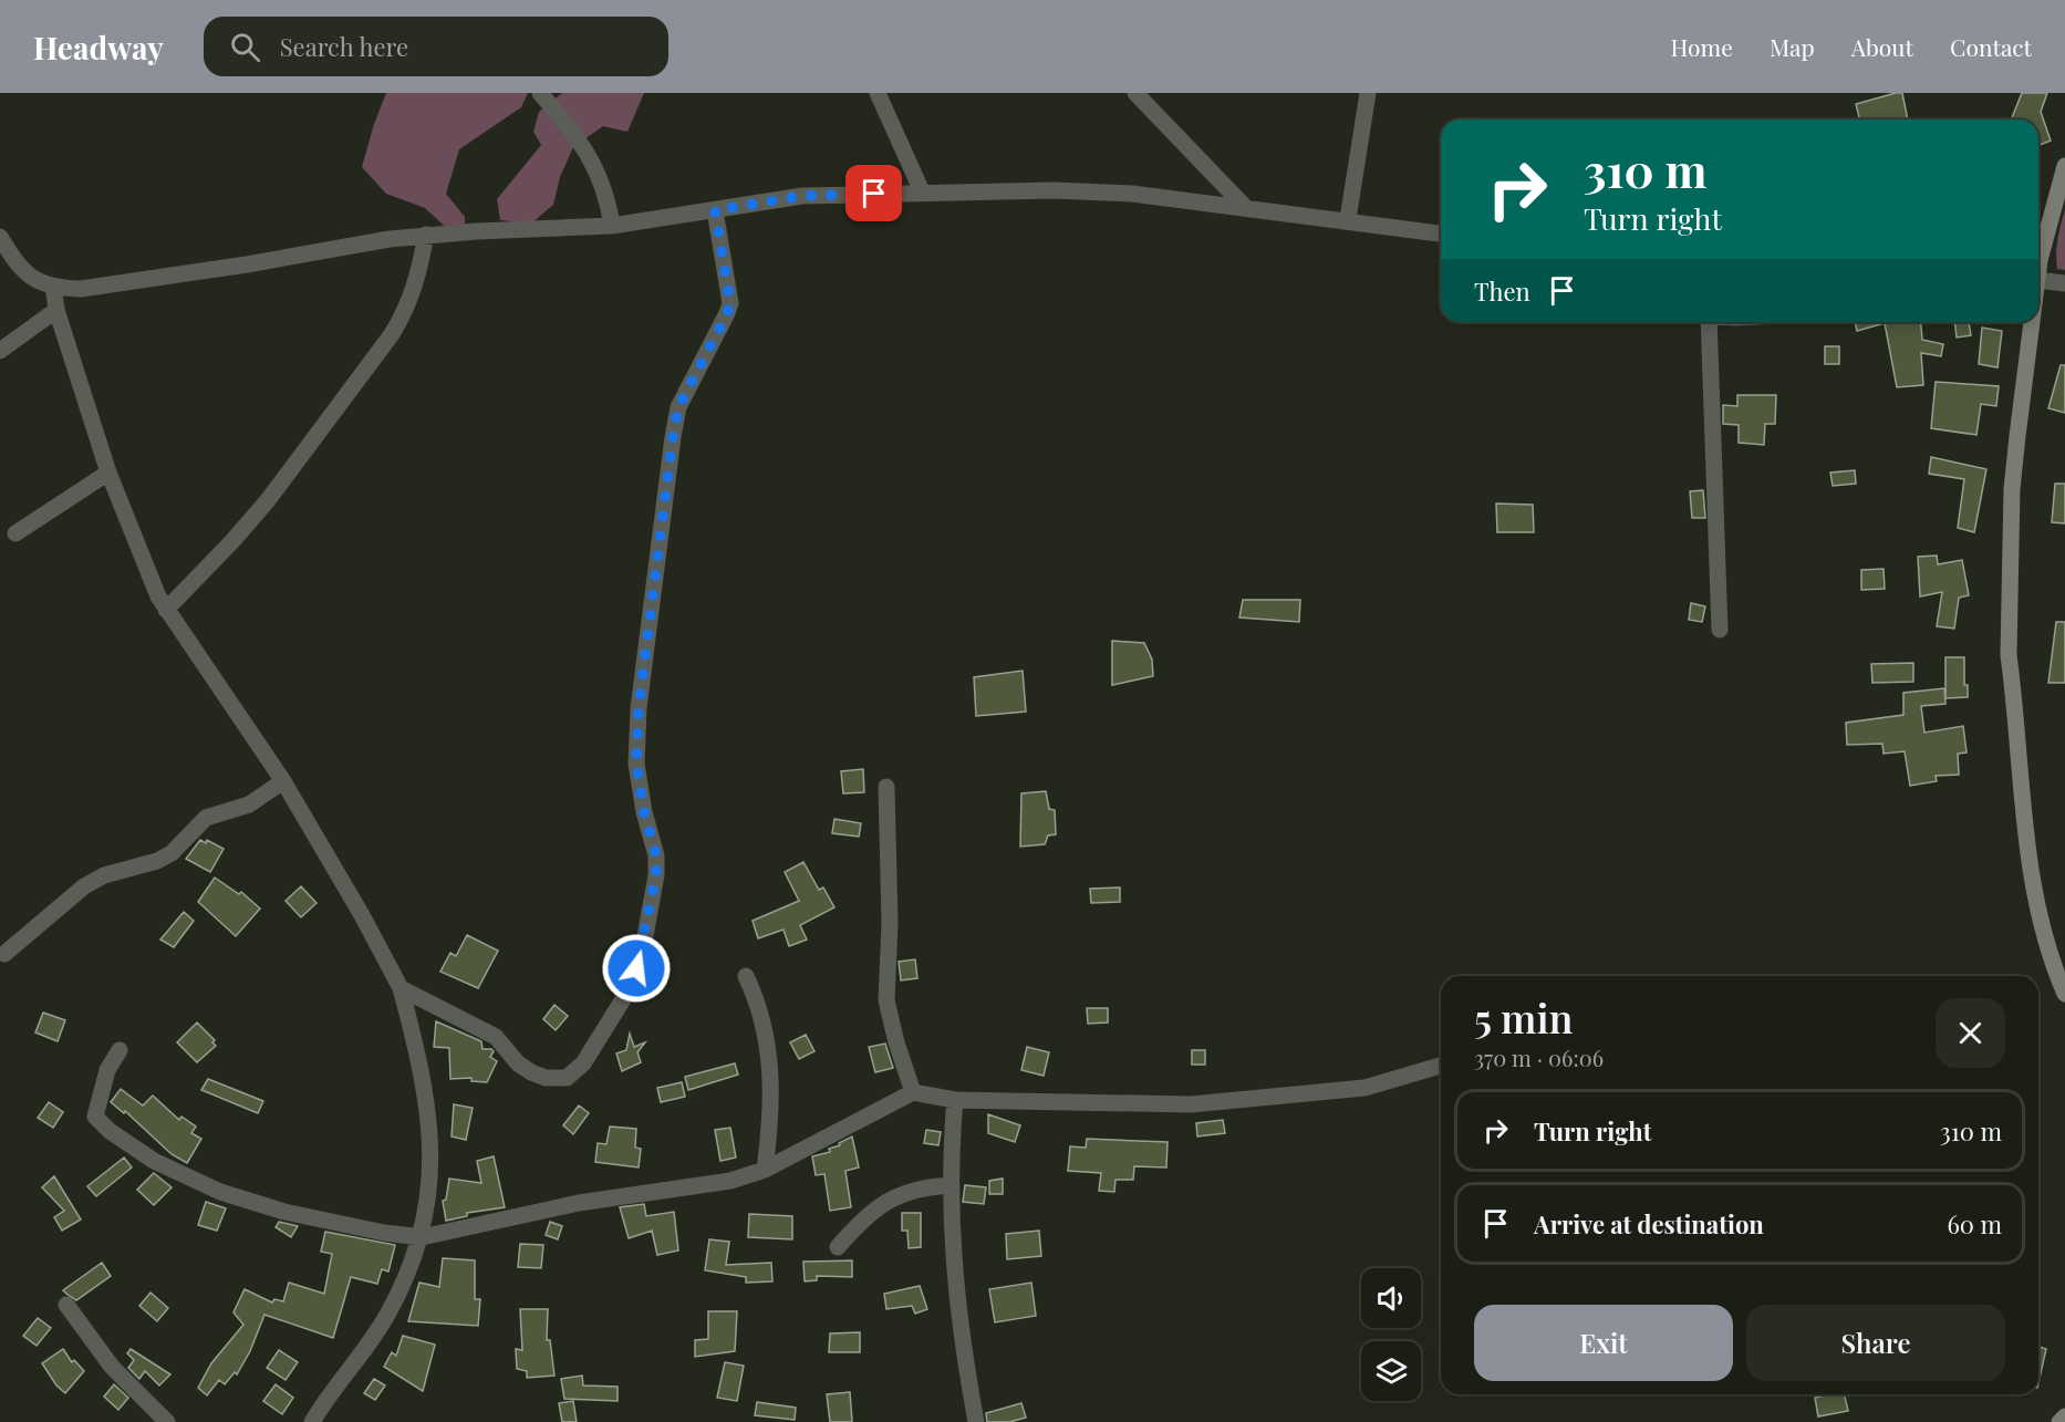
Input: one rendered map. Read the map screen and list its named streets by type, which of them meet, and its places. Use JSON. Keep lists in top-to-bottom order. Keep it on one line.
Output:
{"page":{"header":"Headway","search":"Search here","nav":["Home","Map","About","Contact"],"turn":["310 m","Turn right"],"then":"Then","heading":["5 min","370 m · 06:06"],"list":[{"name":"Turn right","value":"310 m"},{"name":"Arrive at destination","value":"60 m"}],"buttons":["Exit","Share"]}}
